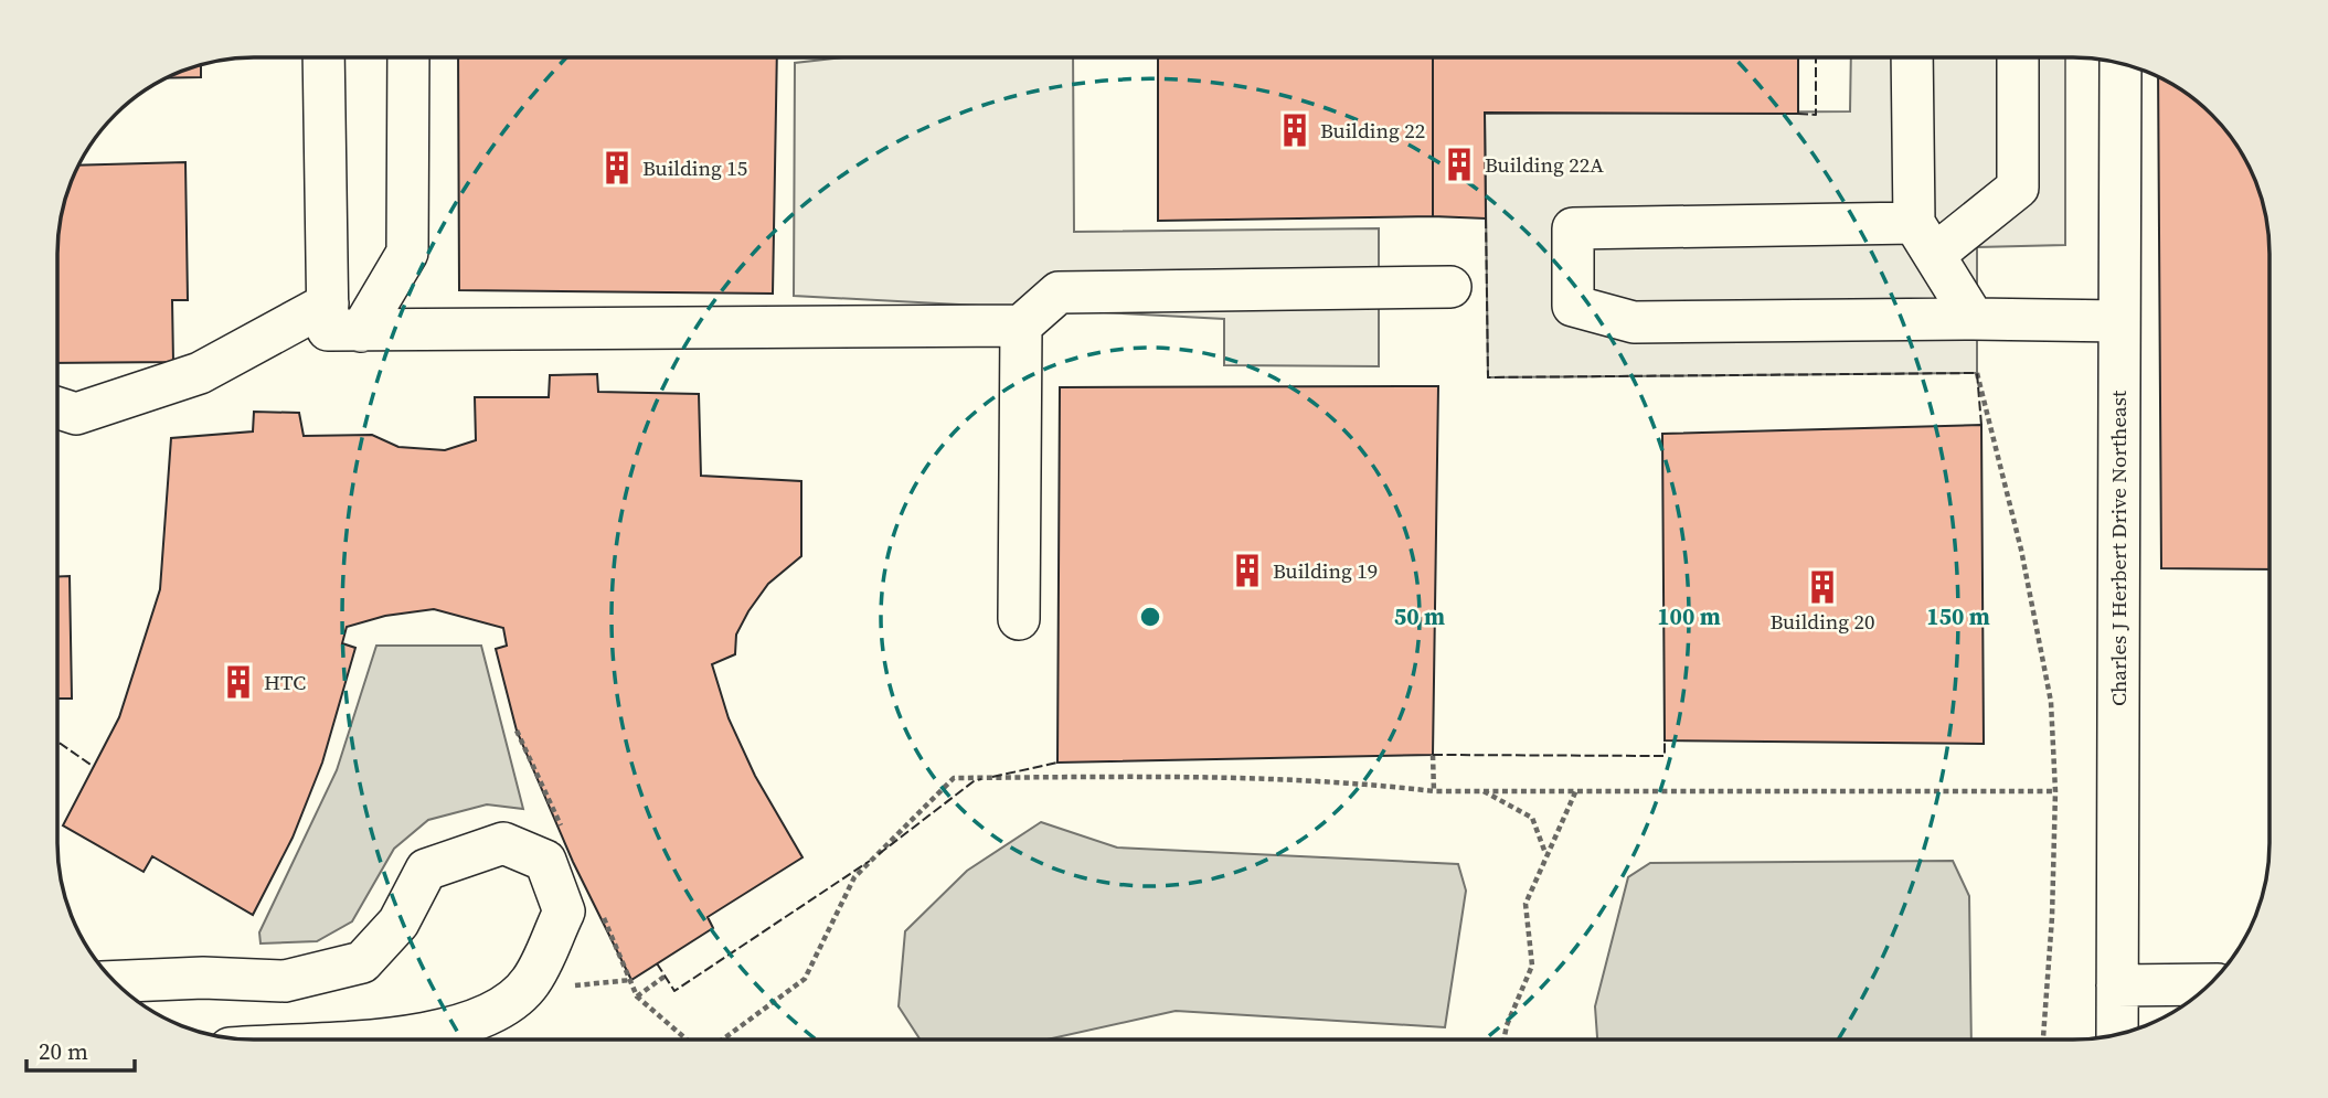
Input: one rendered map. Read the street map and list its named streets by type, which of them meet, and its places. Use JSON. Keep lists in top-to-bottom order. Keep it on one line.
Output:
{"streets":{"street":["Charles J Herbert Drive Northeast"]},"places":{"building":["Building 22","Building 22A","Building 15","Building 19","Building 20","HTC"]},"scale_bar":"20 m","rings":["50 m","100 m","150 m"]}
